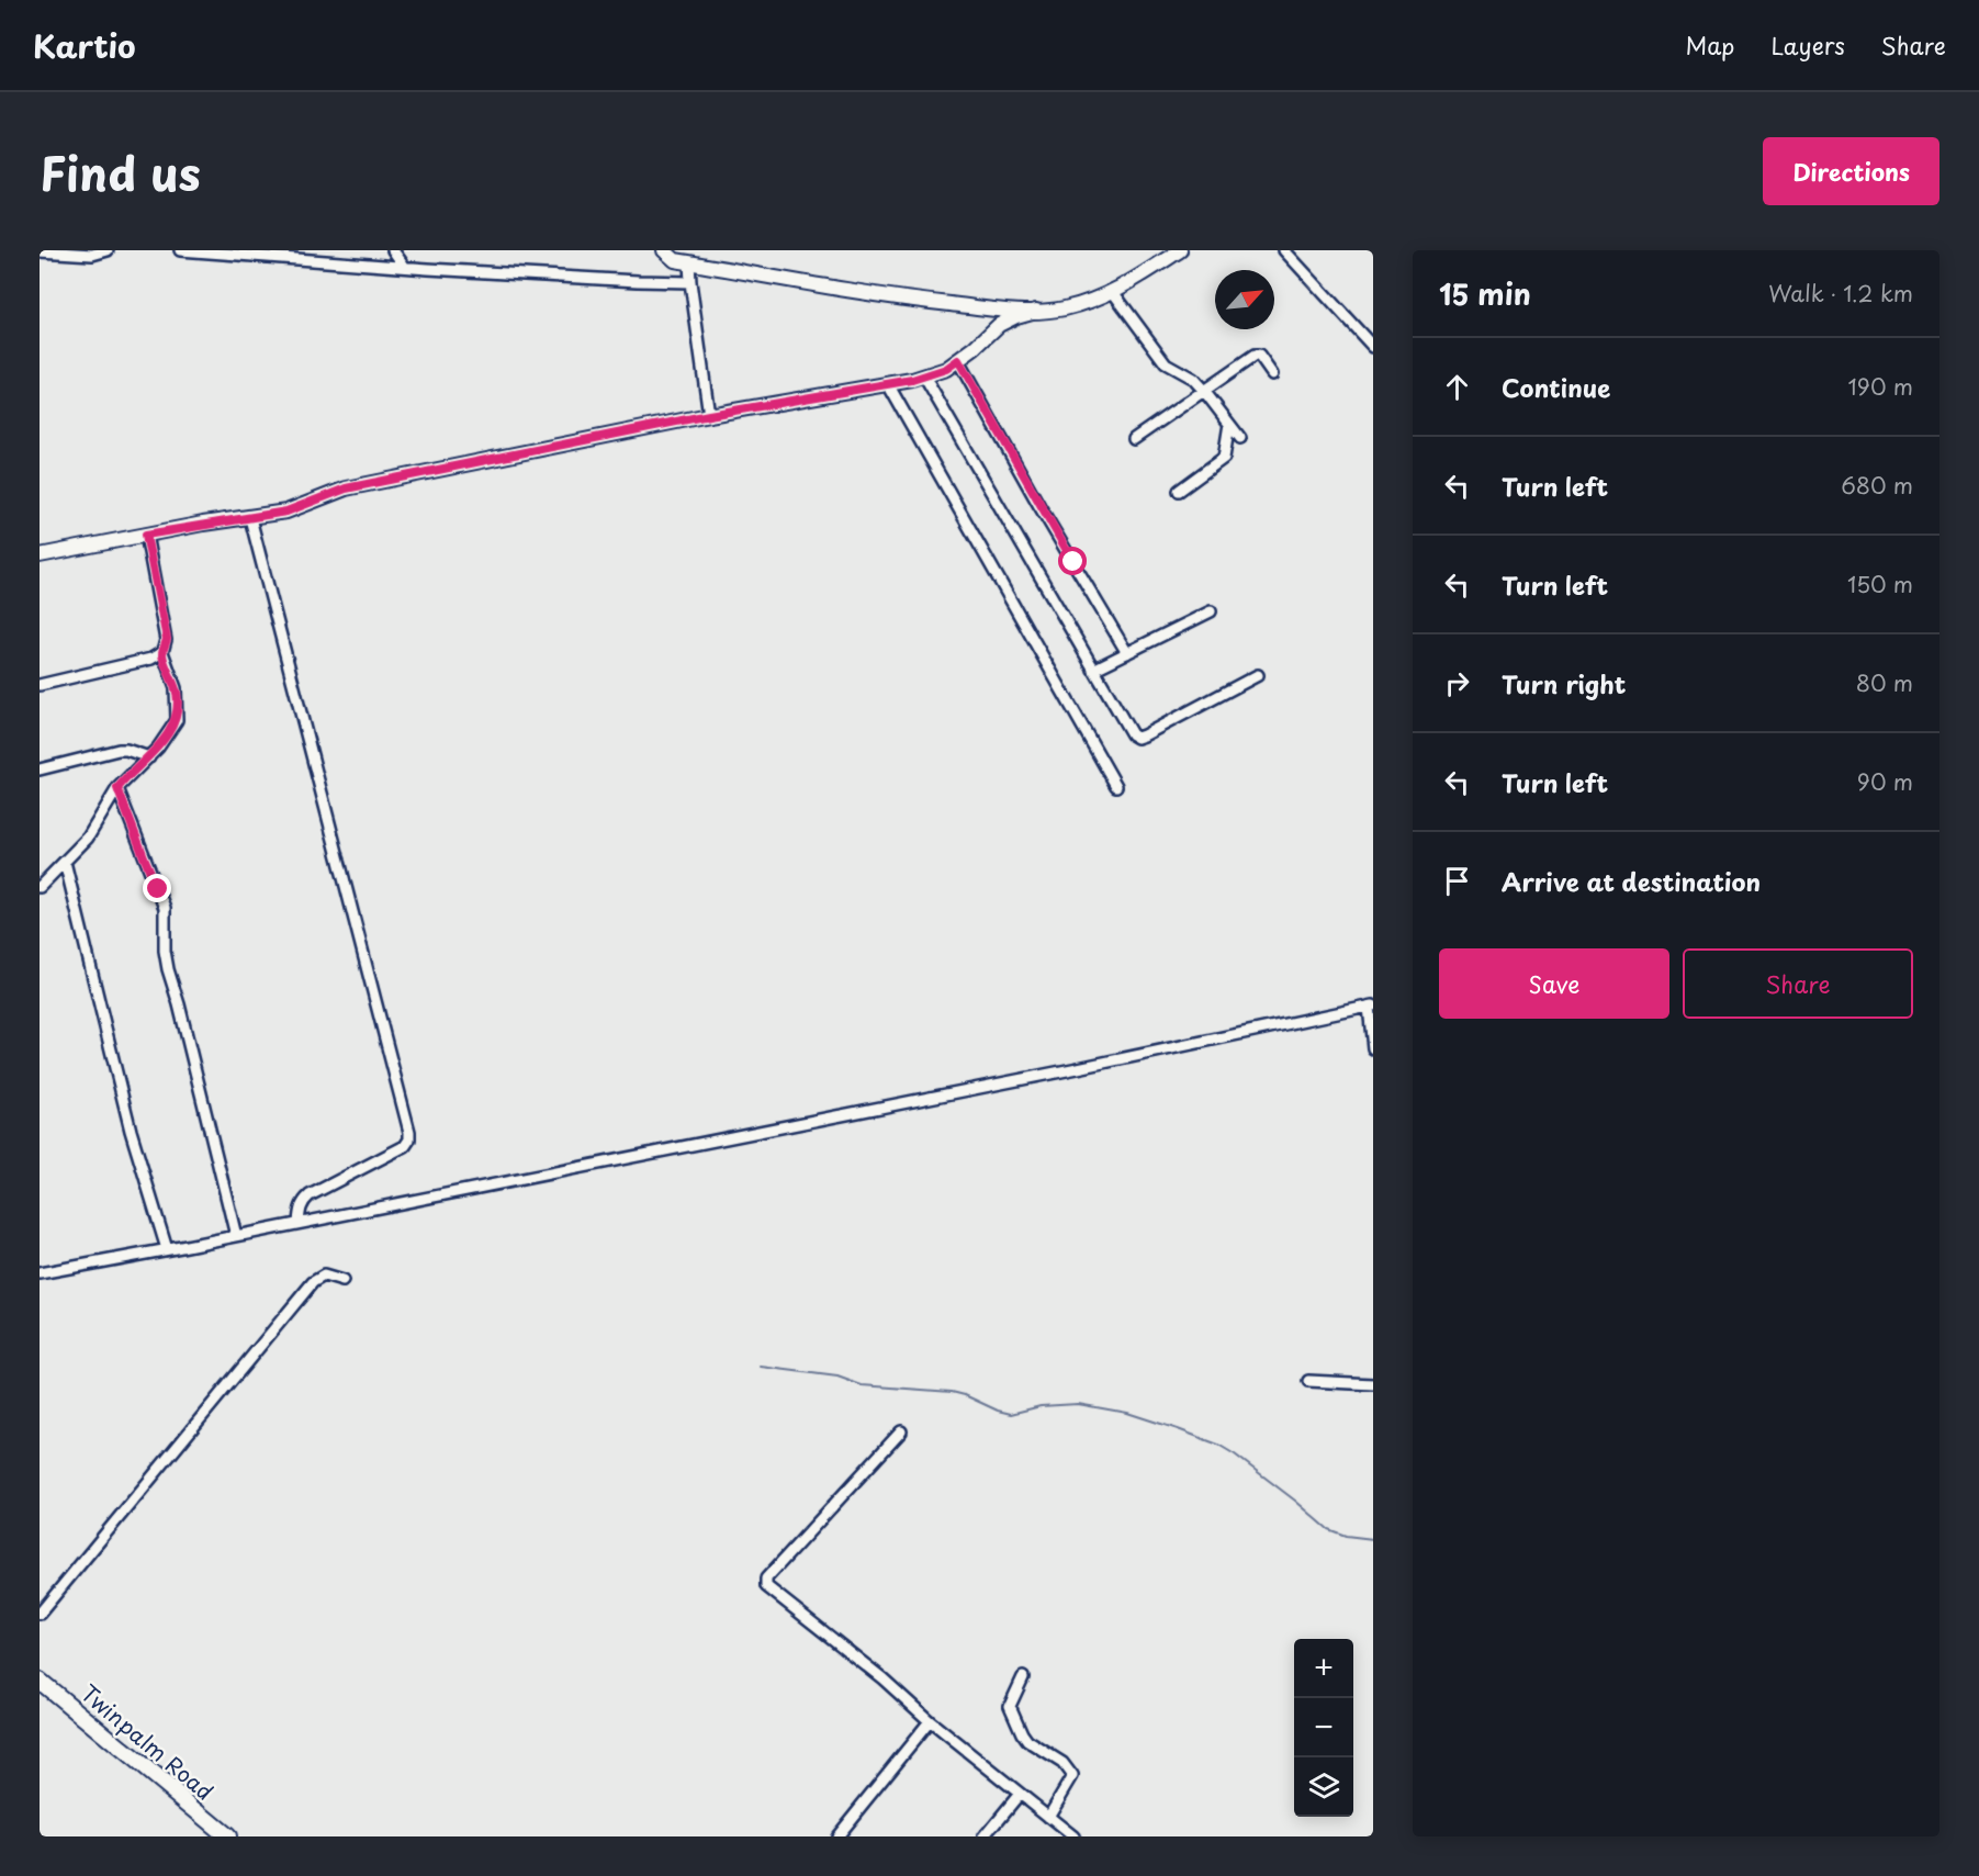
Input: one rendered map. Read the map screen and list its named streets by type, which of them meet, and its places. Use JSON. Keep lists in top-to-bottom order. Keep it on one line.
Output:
{"streets":{"main road":["Twinpalm Road"]},"north":"top right","page":{"header":"Kartio","nav":["Map","Layers","Share"],"title":"Find us","buttons":["Directions",["Save","Share"]],"heading":["15 min","Walk · 1.2 km"],"list":[["Continue","190 m"],["Turn left","680 m"],["Turn left","150 m"],["Turn right","80 m"],["Turn left","90 m"],"Arrive at destination"],"map_buttons":["+","−"]}}
